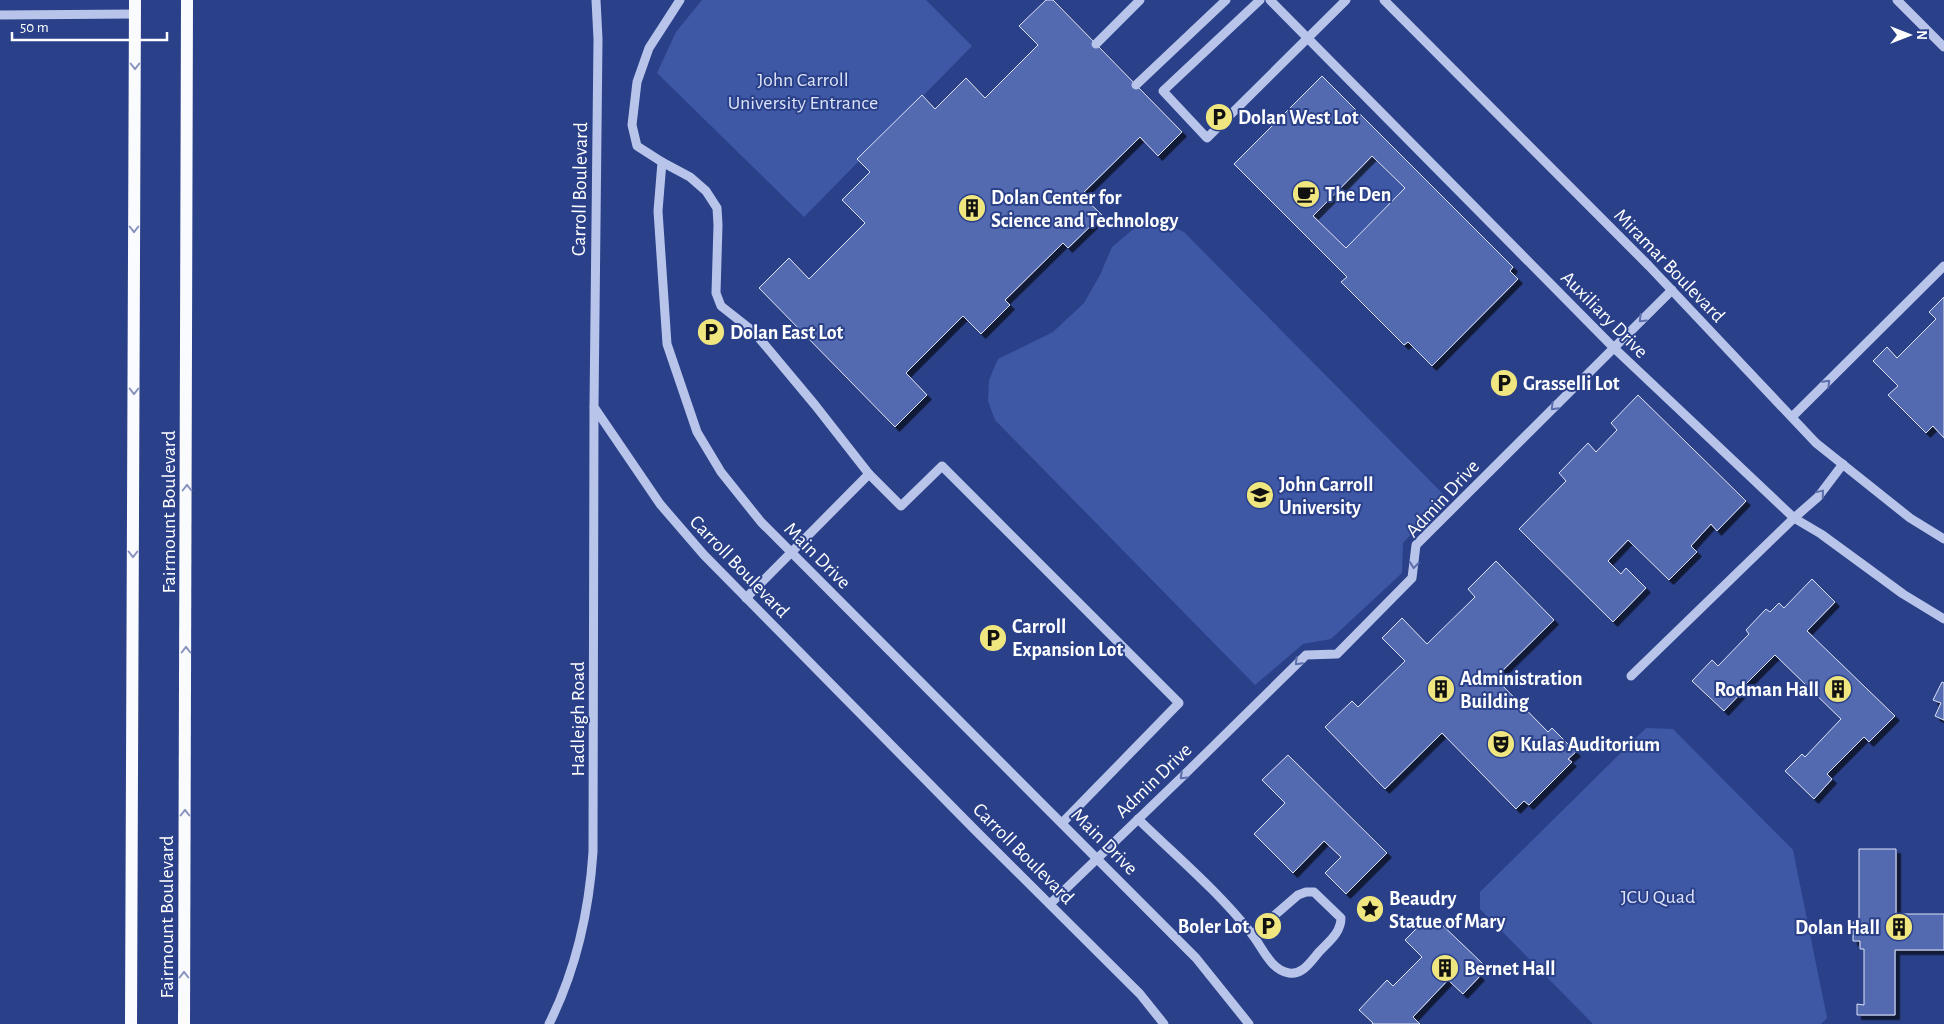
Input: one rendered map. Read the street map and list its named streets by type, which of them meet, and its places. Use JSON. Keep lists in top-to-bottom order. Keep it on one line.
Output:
{"streets":{"main road":["Fairmount Boulevard"],"street":["Carroll Boulevard","Miramar Boulevard","Auxiliary Drive","Admin Drive","Main Drive","Hadleigh Road"]},"crossings":[["Carroll Boulevard","Admin Drive"],["Carroll Boulevard","Hadleigh Road"],["Miramar Boulevard","Admin Drive"],["Auxiliary Drive","Admin Drive"],["Admin Drive","Main Drive"]],"one_way":["Admin Drive"],"parks":["John Carroll University Entrance","JCU Quad"],"places":{"parking":["Dolan West Lot","Dolan East Lot","Grasselli Lot","Carroll Expansion Lot","Boler Lot"],"cafe":["The Den"],"building":["Dolan Center for Science and Technology","Administration Building","Rodman Hall","Dolan Hall","Bernet Hall"],"school or university":["John Carroll University"],"theatre":["Kulas Auditorium"],"place":["Beaudry Statue of Mary"]},"scale_bar":"50 m","north":"right"}
